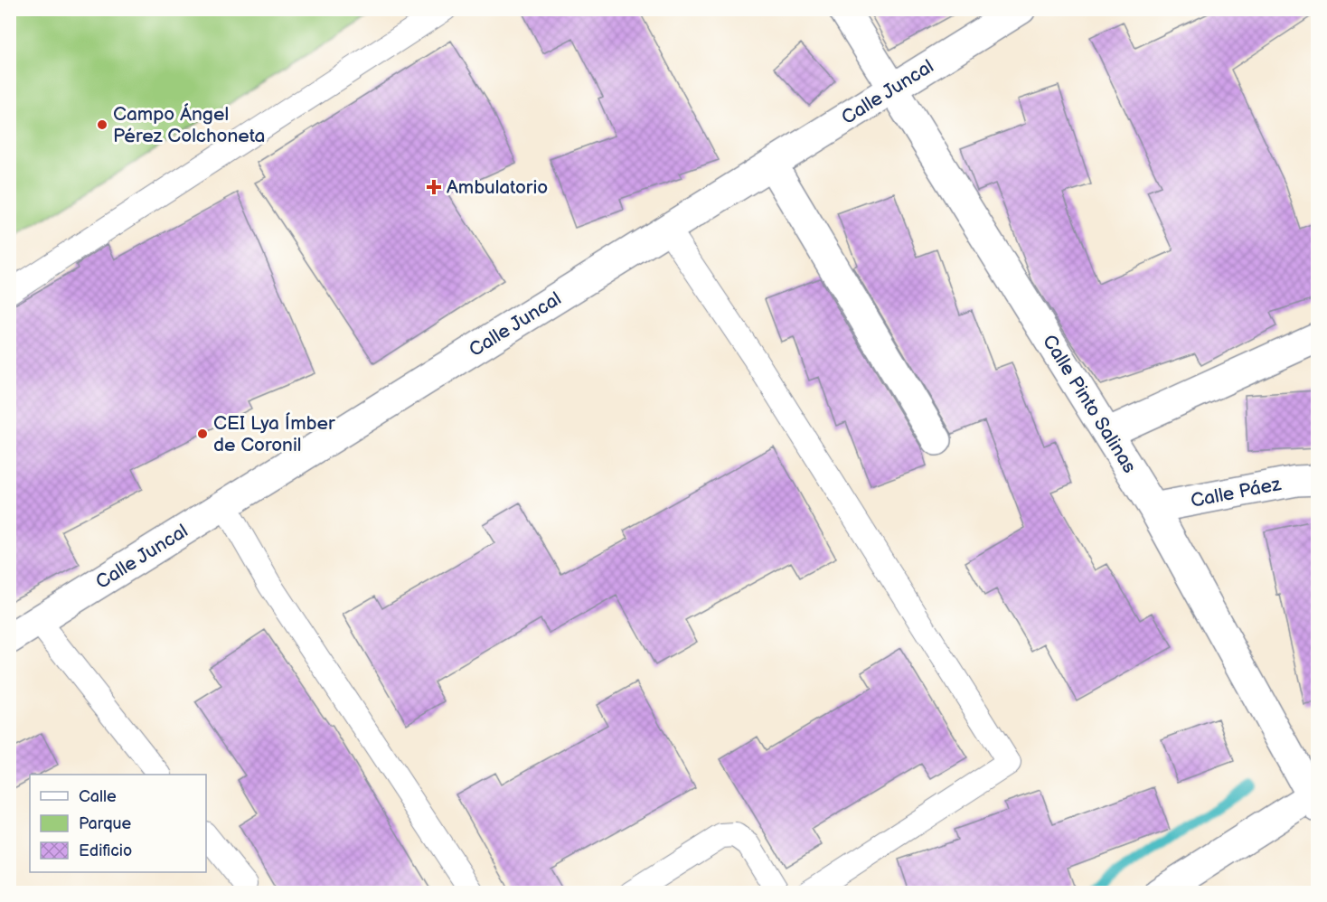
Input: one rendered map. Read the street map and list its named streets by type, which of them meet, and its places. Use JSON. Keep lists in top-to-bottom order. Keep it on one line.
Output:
{"streets":{"street":["Calle Juncal","Calle Pinto Salinas","Calle Páez"]},"crossings":[["Calle Juncal","Calle Pinto Salinas"],["Calle Pinto Salinas","Calle Páez"]],"places":{"other":["Campo Ángel Pérez Colchoneta","CEI Lya Ímber de Coronil"],"health":["Ambulatorio"]},"legend":["Calle","Parque","Edificio"]}
